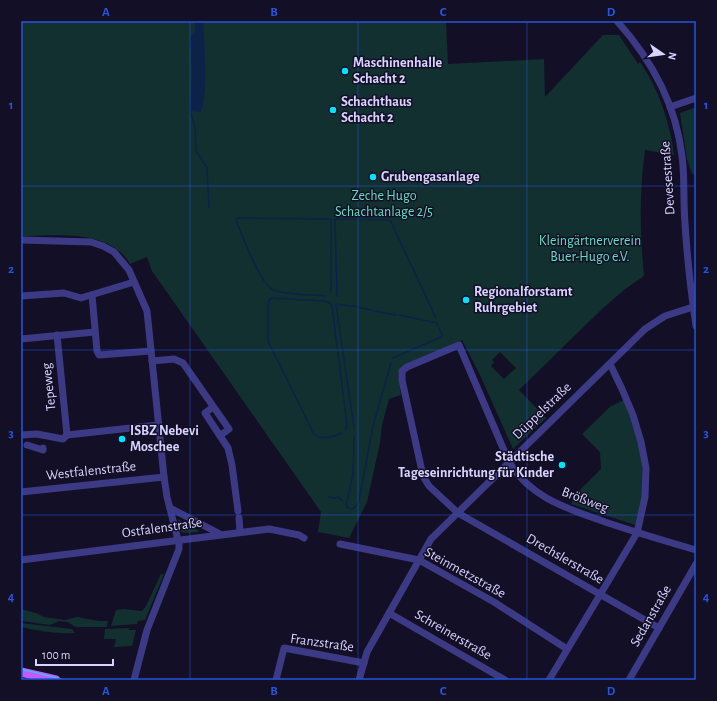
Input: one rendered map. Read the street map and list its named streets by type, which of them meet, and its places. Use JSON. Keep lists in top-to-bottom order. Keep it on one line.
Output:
{"streets":{"street":["Devesestraße","Tepeweg","Düppelstraße","Westfalenstraße","Brößweg","Ostfalenstraße","Drechslerstraße","Steinmetzstraße","Sedanstraße","Schreinerstraße","Franzstraße"]},"crossings":[["Devesestraße","Düppelstraße"],["Düppelstraße","Brößweg"],["Düppelstraße","Drechslerstraße"],["Düppelstraße","Steinmetzstraße"],["Düppelstraße","Schreinerstraße"],["Düppelstraße","Franzstraße"],["Brößweg","Drechslerstraße"],["Drechslerstraße","Sedanstraße"]],"parks":["Zeche Hugo Schachtanlage 2/5","Kleingärtnerverein Buer-Hugo e.V."],"places":["Maschinenhalle Schacht 2","Schachthaus Schacht 2","Grubengasanlage","Regionalforstamt Ruhrgebiet","ISBZ Nebevi Moschee","Städtische Tageseinrichtung für Kinder"],"scale_bar":"100 m","north":"right","grid":{"columns":["A","B","C","D"],"rows":["1","2","3","4"]}}
